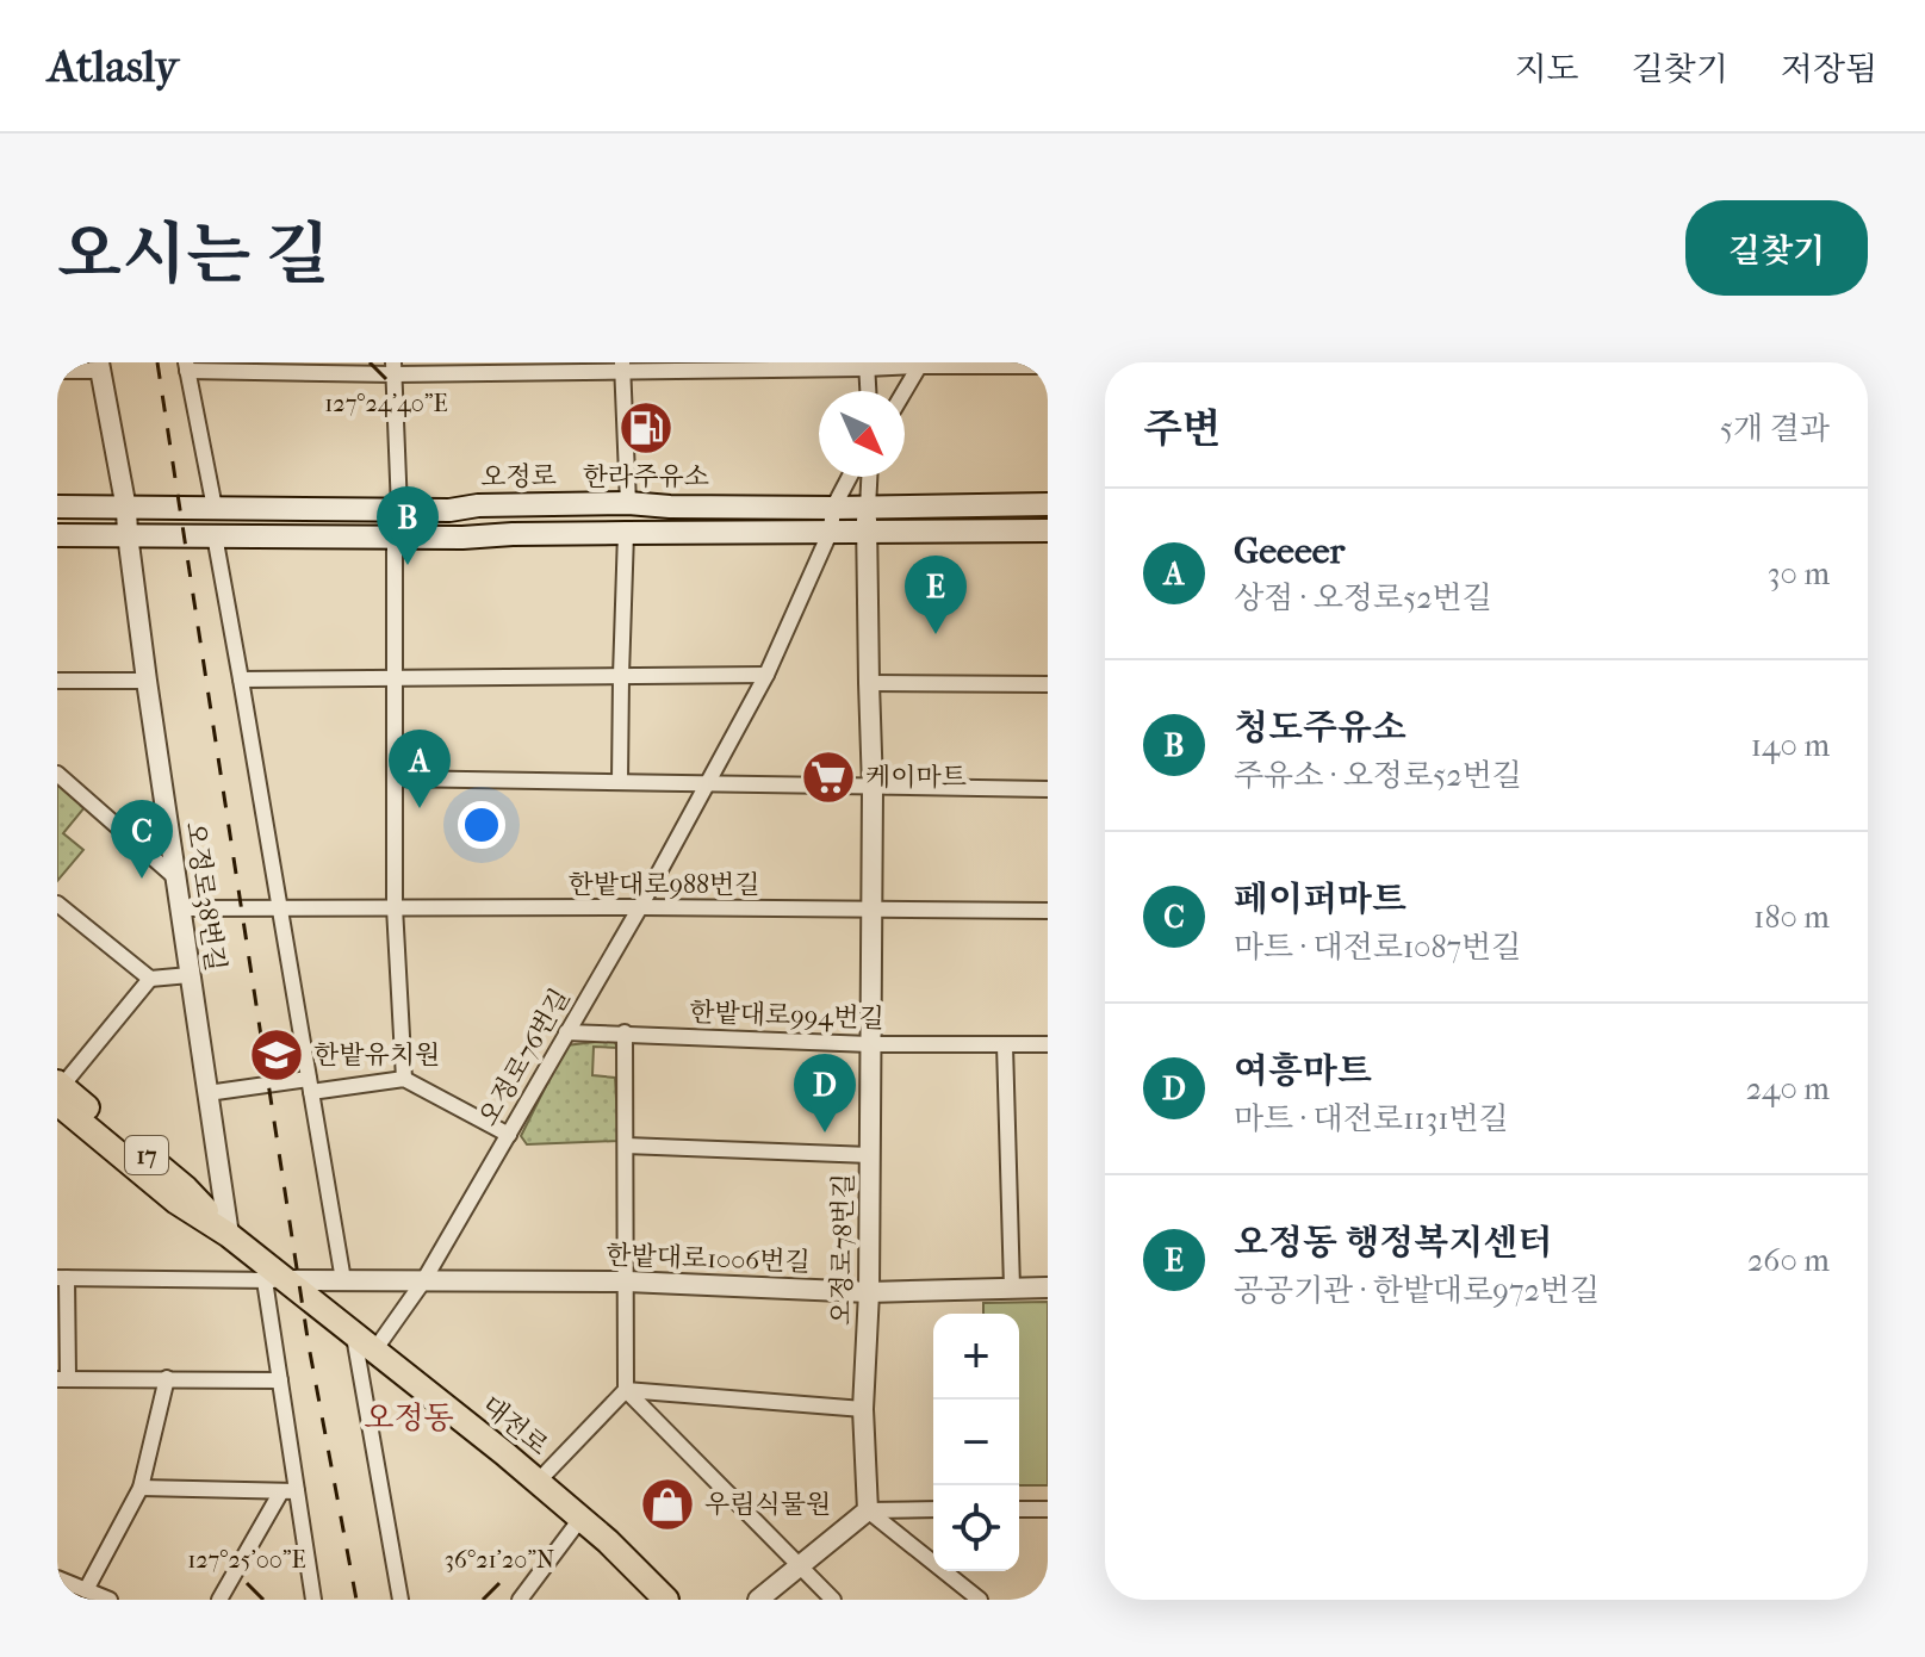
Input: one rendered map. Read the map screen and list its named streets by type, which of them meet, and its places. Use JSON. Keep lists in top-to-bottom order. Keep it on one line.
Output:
{"streets":{"main road":["오정로","17","대전로"],"street":["한밭대로988번길","오정로38번길","한밭대로994번길","오정로76번길","오정로78번길","한밭대로1006번길"]},"crossings":[["오정로","오정로38번길"],["오정로","오정로76번길"],["한밭대로988번길","오정로38번길"],["한밭대로988번길","오정로76번길"],["한밭대로988번길","오정로78번길"],["오정로38번길","대전로"],["한밭대로994번길","오정로76번길"],["한밭대로994번길","오정로78번길"],["오정로76번길","한밭대로1006번길"],["오정로76번길","대전로"],["오정로78번길","한밭대로1006번길"],["한밭대로1006번길","대전로"]],"districts":["오정동"],"places":{"fuel station":["한라주유소"],"supermarket":["케이마트"],"school or university":["한밭유치원"],"shop":["우림식물원"]},"north":"bottom right","page":{"header":"Atlasly","nav":["지도","길찾기","저장됨"],"title":"오시는 길","buttons":"길찾기","heading":["주변","5개 결과"],"pins":["B","E","A","C","D"],"list":[{"mark":"A","name":"Geeeer","note":"상점 · 오정로52번길","value":"30 m"},{"mark":"B","name":"청도주유소","note":"주유소 · 오정로52번길","value":"140 m"},{"mark":"C","name":"페이퍼마트","note":"마트 · 대전로1087번길","value":"180 m"},{"mark":"D","name":"여흥마트","note":"마트 · 대전로1131번길","value":"240 m"},{"mark":"E","name":"오정동 행정복지센터","note":"공공기관 · 한밭대로972번길","value":"260 m"}],"map_buttons":["+","−"]},"coordinates":["127°24'40\"E","127°25'00\"E","36°21'20\"N"]}
